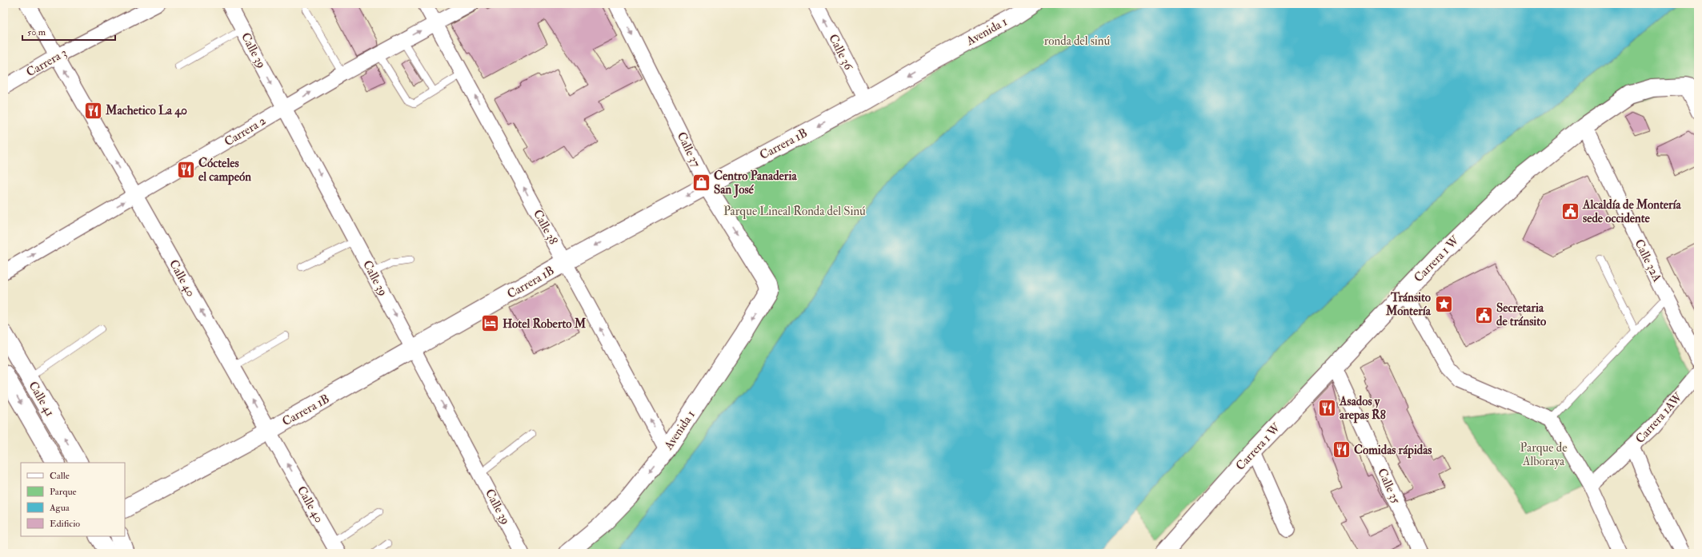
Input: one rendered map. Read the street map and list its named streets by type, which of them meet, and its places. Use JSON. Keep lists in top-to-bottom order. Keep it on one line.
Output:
{"streets":{"street":["Avenida 1","Calle 39","Calle 36","Carrera 3","Carrera 2","Carrera 1B","Calle 37","Calle 38","Carrera 1 W","Calle 32A","Calle 40","Calle 41","Carrera 1AW","Calle 35"]},"crossings":[["Avenida 1","Carrera 1B"],["Avenida 1","Calle 37"],["Avenida 1","Calle 38"],["Calle 39","Carrera 2"],["Calle 39","Carrera 1B"],["Calle 36","Carrera 1B"],["Carrera 3","Calle 40"],["Carrera 2","Calle 38"],["Carrera 2","Calle 40"],["Carrera 1B","Calle 37"],["Carrera 1B","Calle 38"],["Carrera 1B","Calle 40"],["Carrera 1 W","Calle 32A"],["Carrera 1 W","Calle 35"]],"one_way":["Avenida 1","Calle 39","Calle 36","Carrera 2","Carrera 1B","Calle 37","Calle 38","Calle 40"],"parks":["ronda del sinú","Parque Lineal Ronda del Sinú","Parque de Alboraya"],"places":{"restaurant":["Machetico La 40","Cócteles el campeón","Asados y arepas R8","Comidas rápidas"],"shop":["Centro Panaderia San José"],"public building":["Alcaldía de Montería sede occidente","Secretaria de tránsito"],"place":["Tránsito Montería"],"hotel":["Hotel Roberto M"]},"legend":["Calle","Parque","Agua","Edificio"],"scale_bar":"50 m"}
